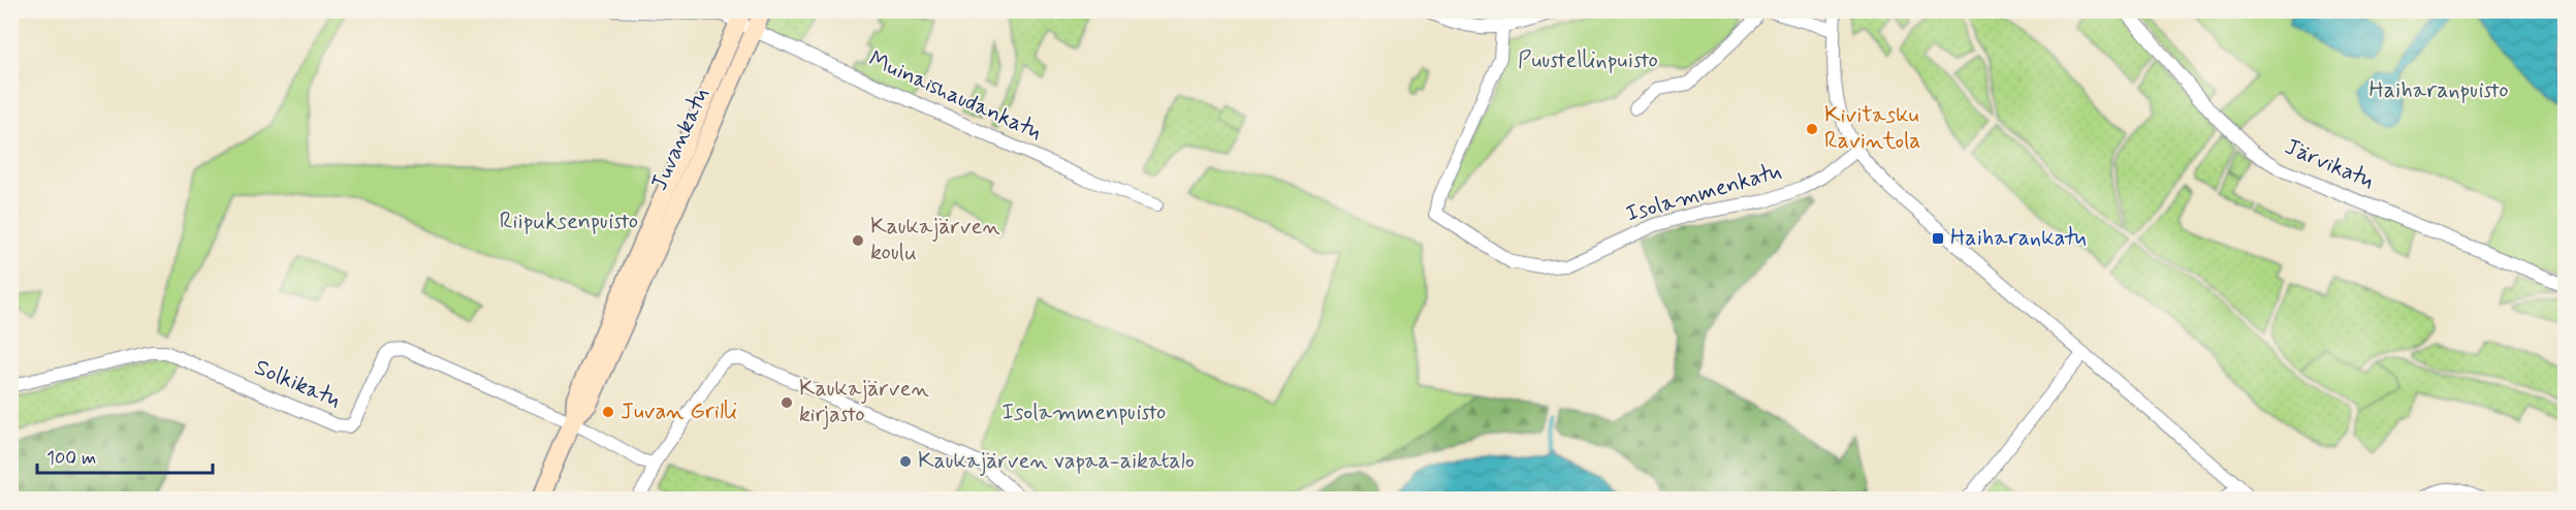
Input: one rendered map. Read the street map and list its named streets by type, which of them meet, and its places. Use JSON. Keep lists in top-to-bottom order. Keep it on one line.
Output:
{"streets":{"main road":["Juvankatu"],"street":["Muinaishaudankatu","Järvikatu","Isolammenkatu","Solkikatu"]},"crossings":[["Muinaishaudankatu","Juvankatu"],["Juvankatu","Solkikatu"]],"parks":["Puustellinpuisto","Haiharanpuisto","Riipuksenpuisto","Isolammenpuisto"],"places":{"other":["Kivitasku Ravintola","Kaukajärven koulu","Kaukajärven kirjasto","Juvan Grilli","Kaukajärven vapaa-aikatalo"],"transit":["Haiharankatu"]},"scale_bar":"100 m"}
